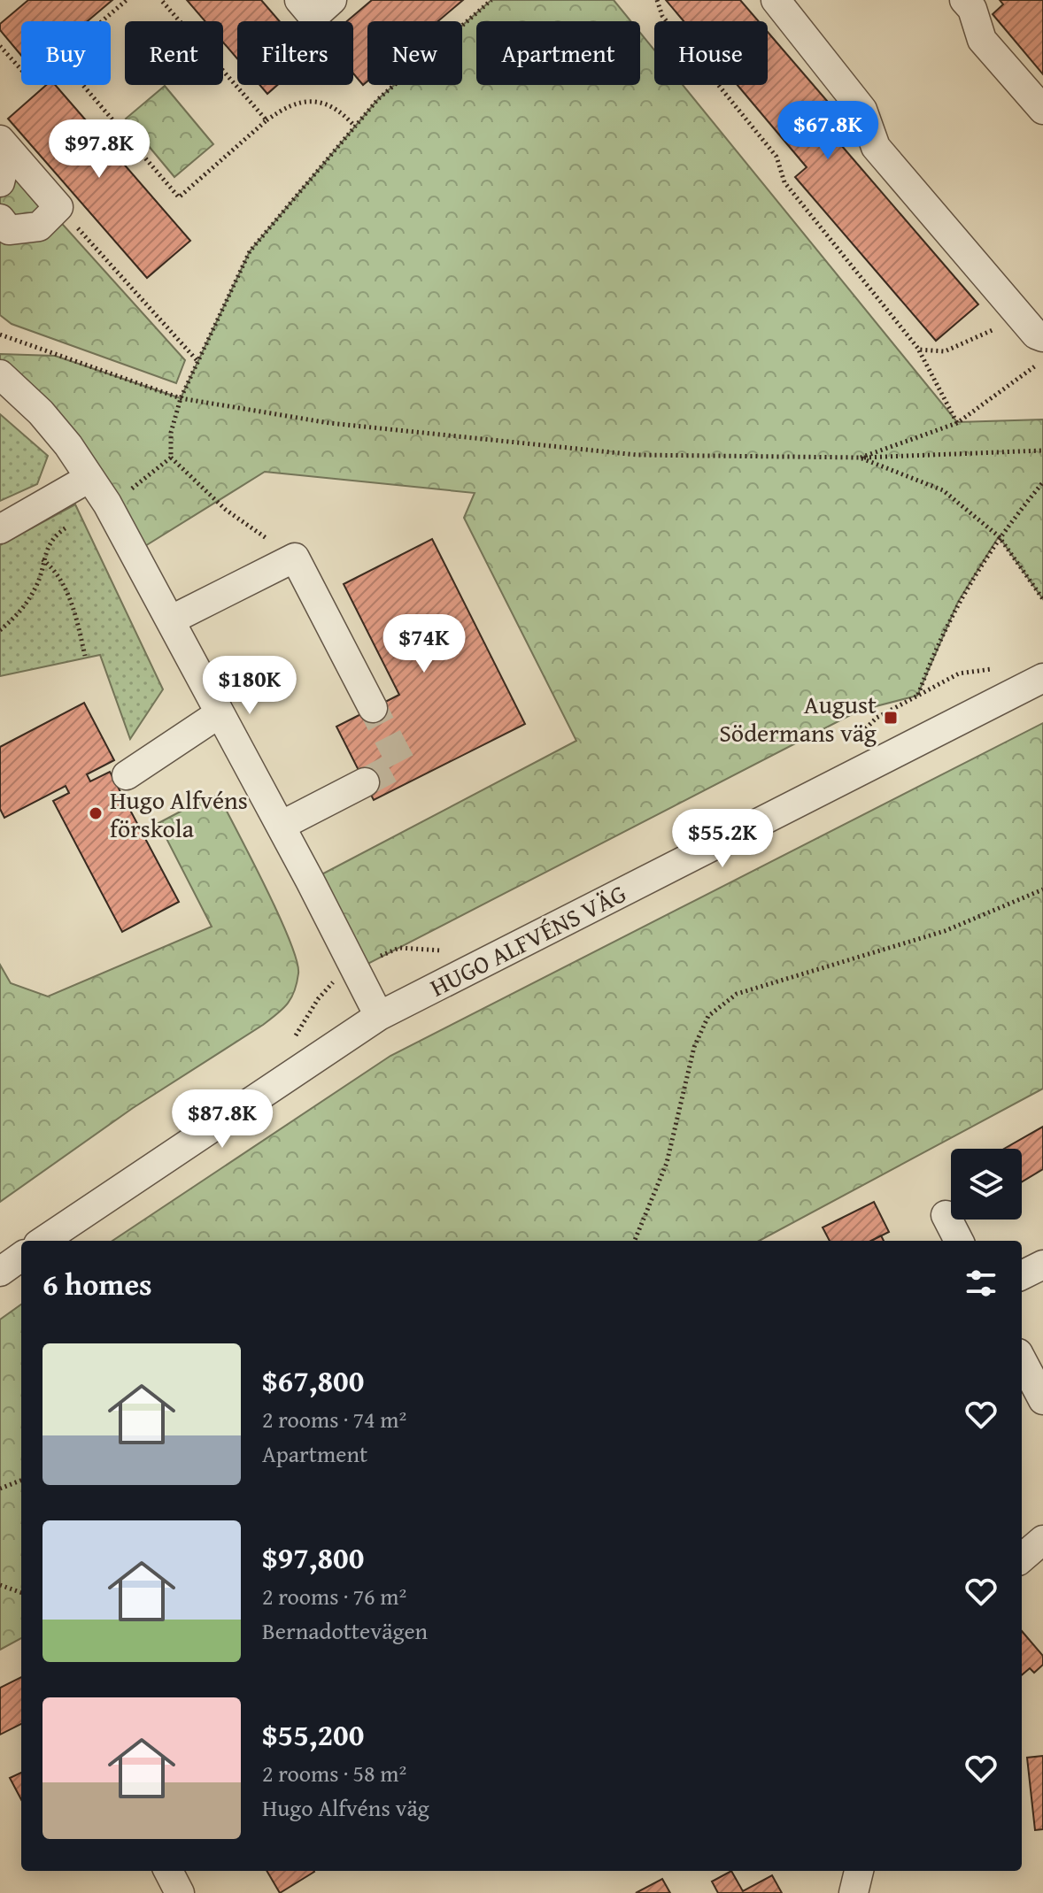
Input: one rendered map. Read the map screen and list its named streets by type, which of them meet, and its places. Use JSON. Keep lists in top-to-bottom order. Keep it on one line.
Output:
{"streets":{"street":["HUGO ALFVÉNS VÄG"]},"places":{"transit":["August Södermans väg"],"other":["Hugo Alfvéns förskola"]},"page":{"chip":["Buy","Rent","Filters","New","Apartment","House"],"price":["$67.8K","$97.8K","$74K","$180K","$55.2K","$87.8K"],"heading":"6 homes","list":[{"name":"$67,800","note":"2 rooms · 74 m² · Apartment"},{"name":"$97,800","note":"2 rooms · 76 m² · Bernadottevägen"},{"name":"$55,200","note":"2 rooms · 58 m² · Hugo Alfvéns väg"}]}}
